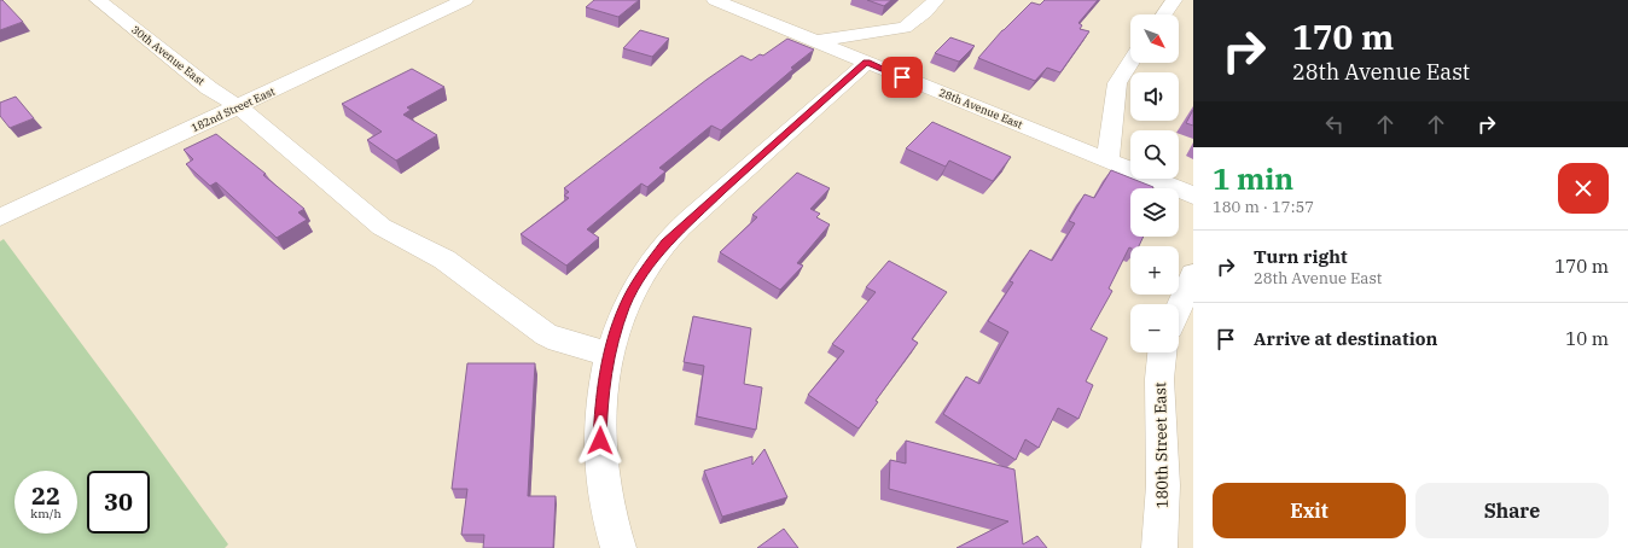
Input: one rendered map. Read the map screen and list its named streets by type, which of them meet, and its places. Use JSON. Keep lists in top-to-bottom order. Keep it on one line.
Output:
{"streets":{"street":["30th Avenue East","28th Avenue East","182nd Street East","180th Street East"]},"crossings":[["30th Avenue East","182nd Street East"]],"north":"bottom right","page":{"turn":["170 m","28th Avenue East"],"map_buttons":["+","−"],"heading":["1 min","180 m · 17:57"],"list":[{"name":"Turn right","note":"28th Avenue East","value":"170 m"},{"name":"Arrive at destination","value":"10 m"}],"speed":"22 km/h","limit":"30","buttons":["Exit","Share"]}}
